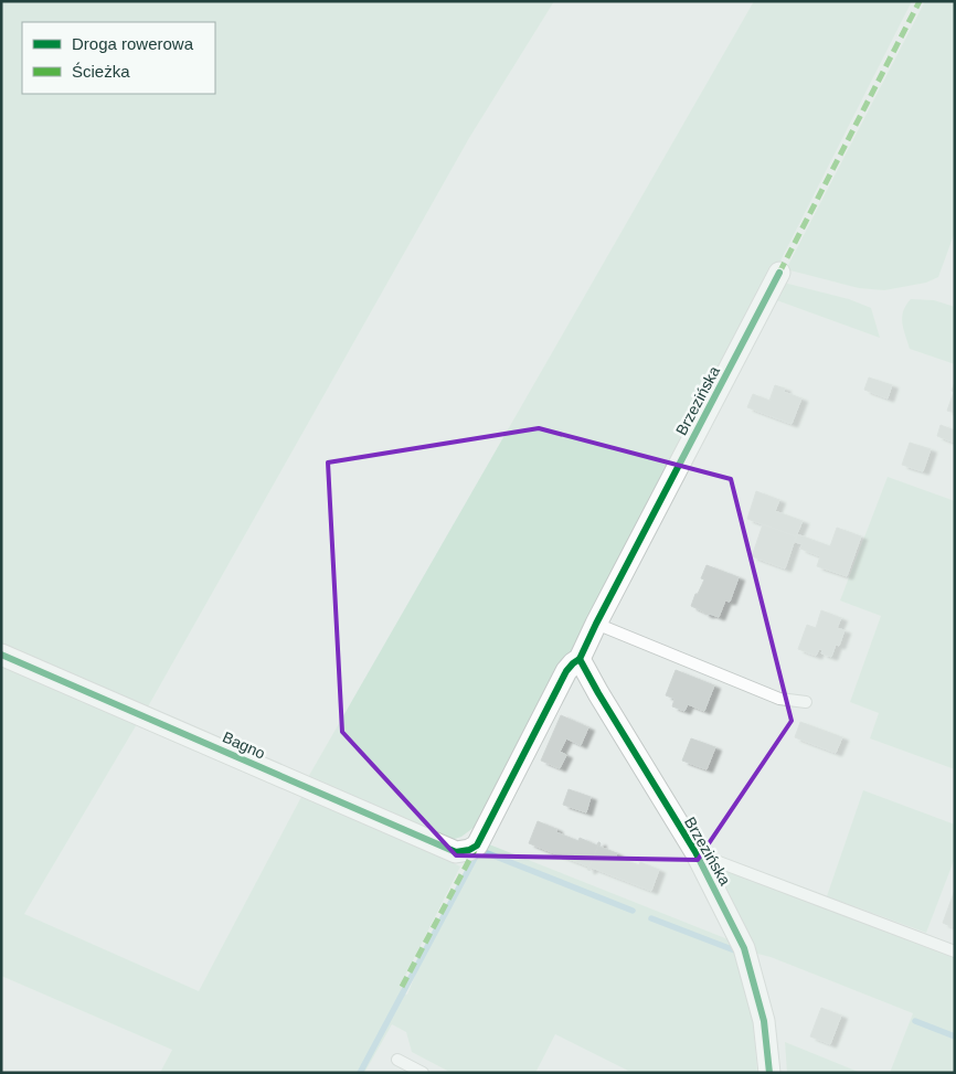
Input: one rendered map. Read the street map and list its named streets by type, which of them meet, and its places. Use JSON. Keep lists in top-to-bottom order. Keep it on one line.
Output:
{"streets":{"street":["Brzezińska","Bagno"]},"crossings":[["Brzezińska","Bagno"]],"legend":["Droga rowerowa","Ścieżka"]}
